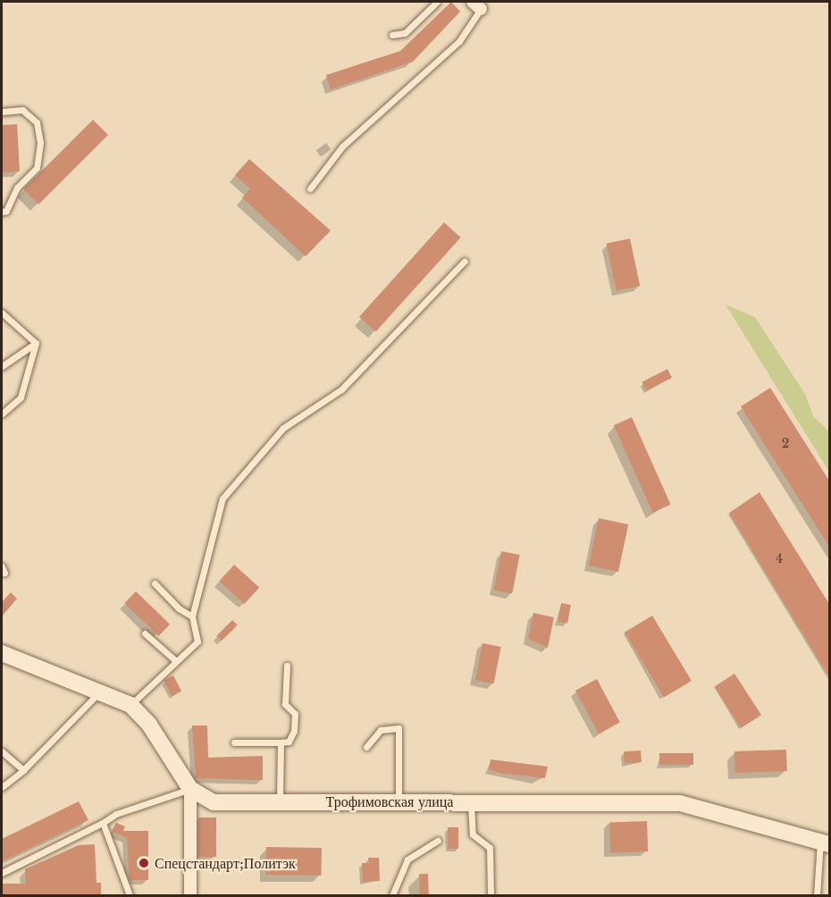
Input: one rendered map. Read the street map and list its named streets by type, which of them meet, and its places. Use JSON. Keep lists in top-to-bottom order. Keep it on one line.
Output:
{"streets":{"street":["Трофимовская улица"]},"places":["Спецстандарт;Политэк"],"house_numbers":["2","4"]}
